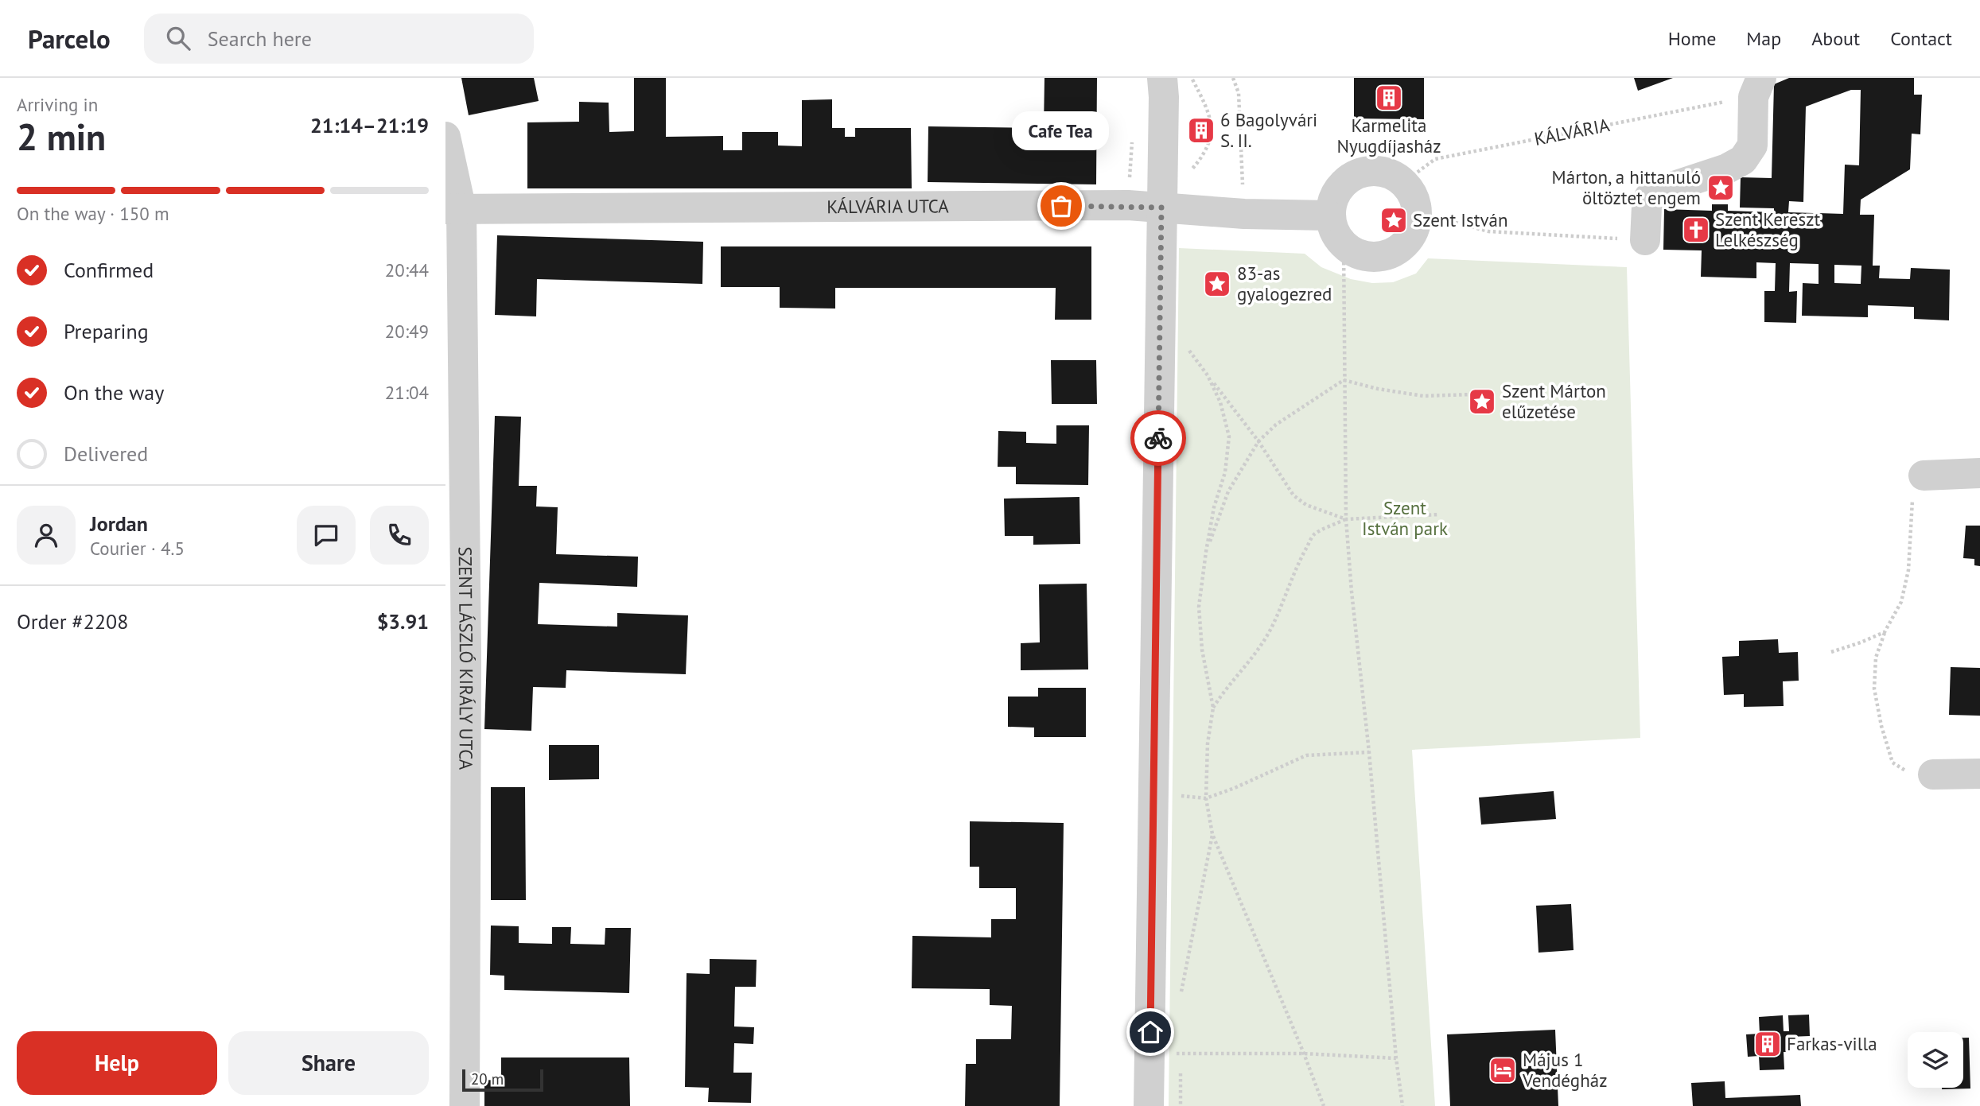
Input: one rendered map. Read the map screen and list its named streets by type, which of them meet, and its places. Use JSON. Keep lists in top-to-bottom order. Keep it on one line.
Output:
{"streets":{"street":["KÁLVÁRIA UTCA","SZENT LÁSZLÓ KIRÁLY UTCA"],"path":["KÁLVÁRIA"]},"crossings":[["KÁLVÁRIA","KÁLVÁRIA UTCA"],["KÁLVÁRIA UTCA","SZENT LÁSZLÓ KIRÁLY UTCA"]],"parks":["Szent István park"],"places":{"building":["Karmelita Nyugdíjasház","6 Bagolyvári S. II.","Farkas-villa"],"place":["Márton, a hittanuló öltöztet engem","Szent István","83-as gyalogezred","Szent Márton elűzetése"],"other":["Cafe Tea"],"church":["Szent Kereszt Lelkészség"],"hotel":["Május 1 Vendégház"]},"scale_bar":"20 m","page":{"header":"Parcelo","search":"Search here","nav":["Home","Map","About","Contact"],"heading":["2 min","Arriving in","21:14–21:19"],"panel":["Jordan","Courier · 4.5","Order #2208","$3.91"],"bubble":"Cafe Tea","bar":"On the way · 150 m","list":[["Confirmed","20:44"],["Preparing","20:49"],["On the way","21:04"],"Delivered"],"buttons":["Help","Share"],"scale":"20 m"}}
